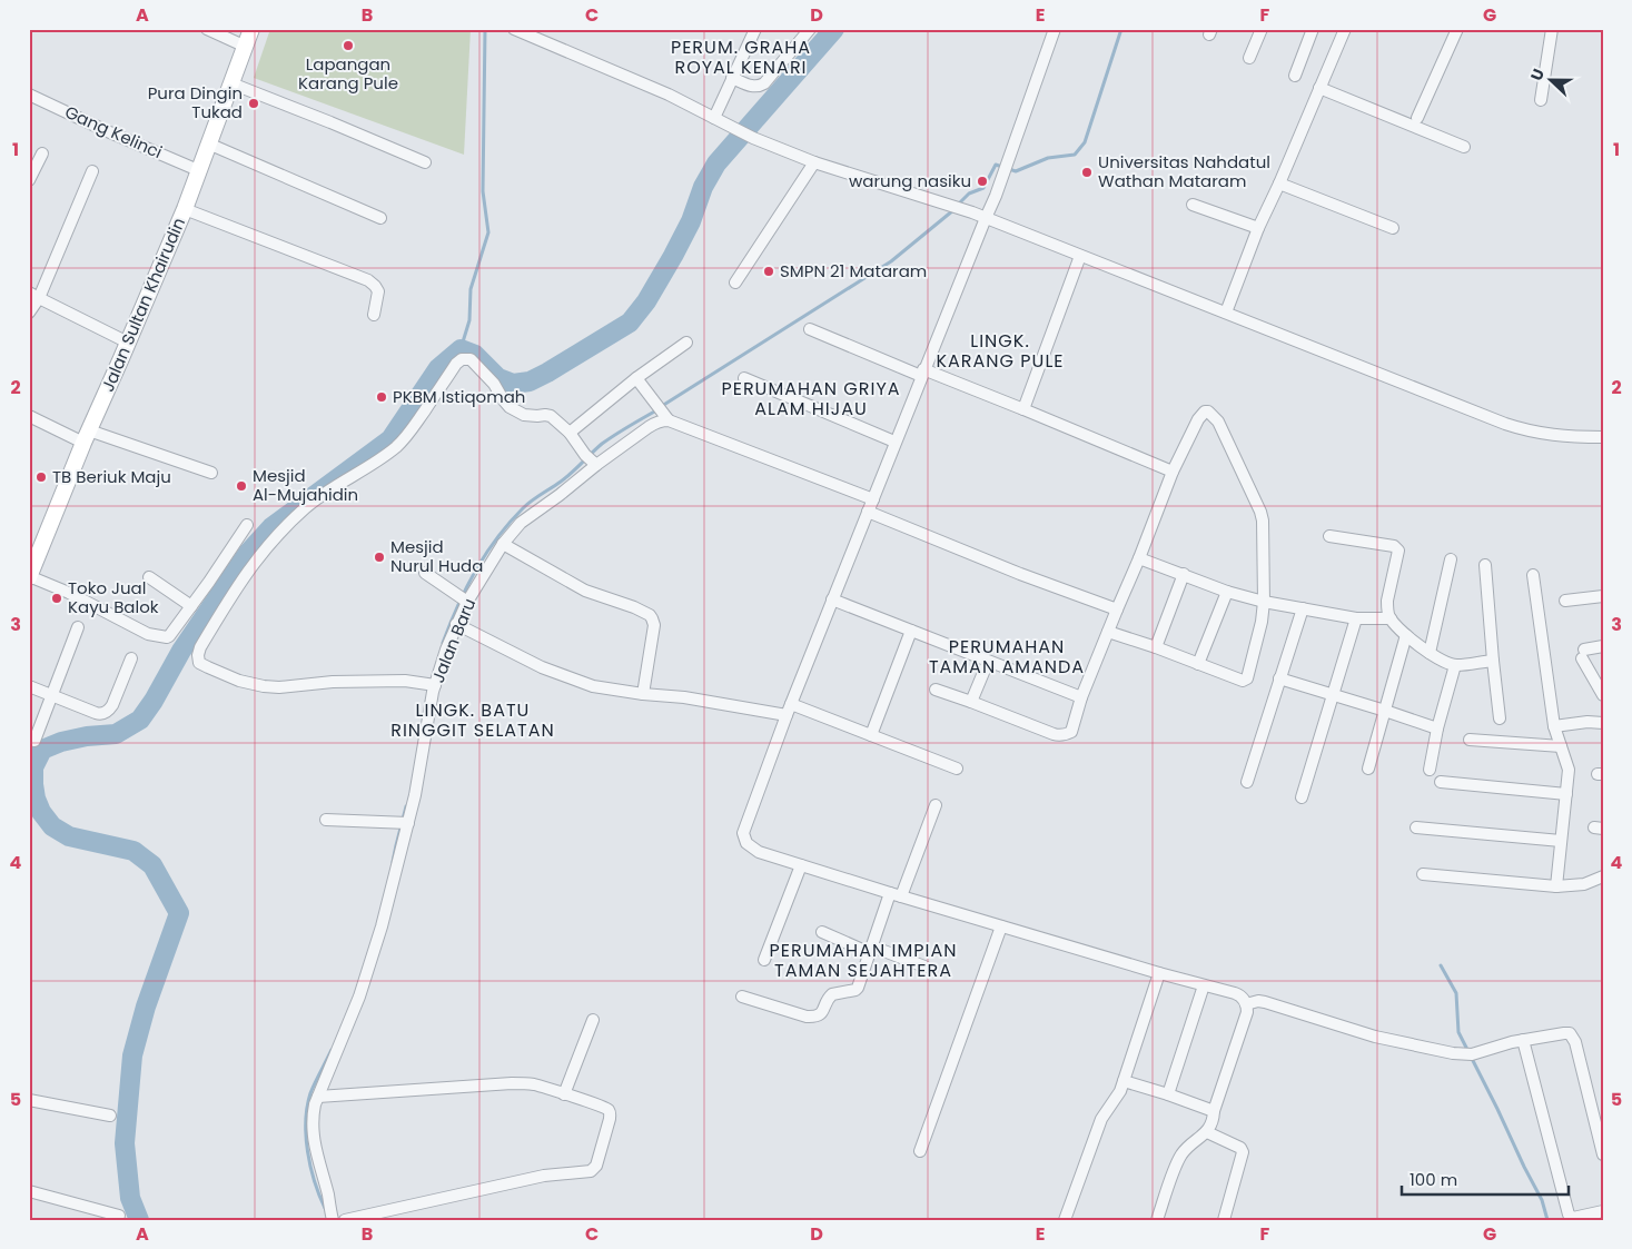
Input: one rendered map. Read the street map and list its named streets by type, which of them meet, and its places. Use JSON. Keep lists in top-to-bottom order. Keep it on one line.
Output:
{"streets":{"main road":["Jalan Sultan Khairudin"],"street":["Gang Kelinci","Jalan Baru"]},"crossings":[["Gang Kelinci","Jalan Sultan Khairudin"]],"districts":["PERUM. GRAHA ROYAL KENARI","LINGK. KARANG PULE","PERUMAHAN GRIYA ALAM HIJAU","PERUMAHAN TAMAN AMANDA","LINGK. BATU RINGGIT SELATAN","PERUMAHAN IMPIAN TAMAN SEJAHTERA"],"places":["Lapangan Karang Pule","Pura Dingin Tukad","Universitas Nahdatul Wathan Mataram","warung nasiku","SMPN 21 Mataram","PKBM Istiqomah","TB Beriuk Maju","Mesjid Al-Mujahidin","Mesjid Nurul Huda","Toko Jual Kayu Balok"],"scale_bar":"100 m","north":"left","grid":{"columns":["A","B","C","D","E","F","G"],"rows":["1","2","3","4","5"]}}
